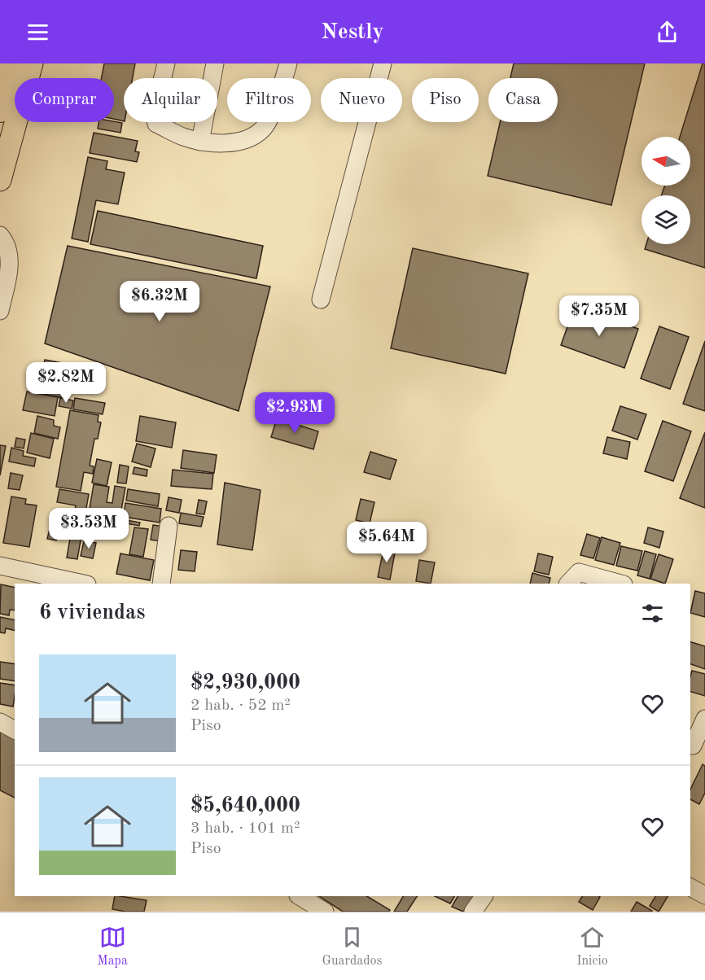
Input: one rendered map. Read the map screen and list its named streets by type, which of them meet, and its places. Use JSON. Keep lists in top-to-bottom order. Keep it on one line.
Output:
{"north":"left","page":{"header":"Nestly","chip":["Comprar","Alquilar","Filtros","Nuevo","Piso","Casa"],"price":["$6.32M","$7.35M","$2.82M","$2.93M","$3.53M","$5.64M"],"heading":"6 viviendas","list":[{"name":"$2,930,000","note":"2 hab. · 52 m² · Piso"},{"name":"$5,640,000","note":"3 hab. · 101 m² · Piso"}],"tabs":["Mapa","Guardados","Inicio"]}}
